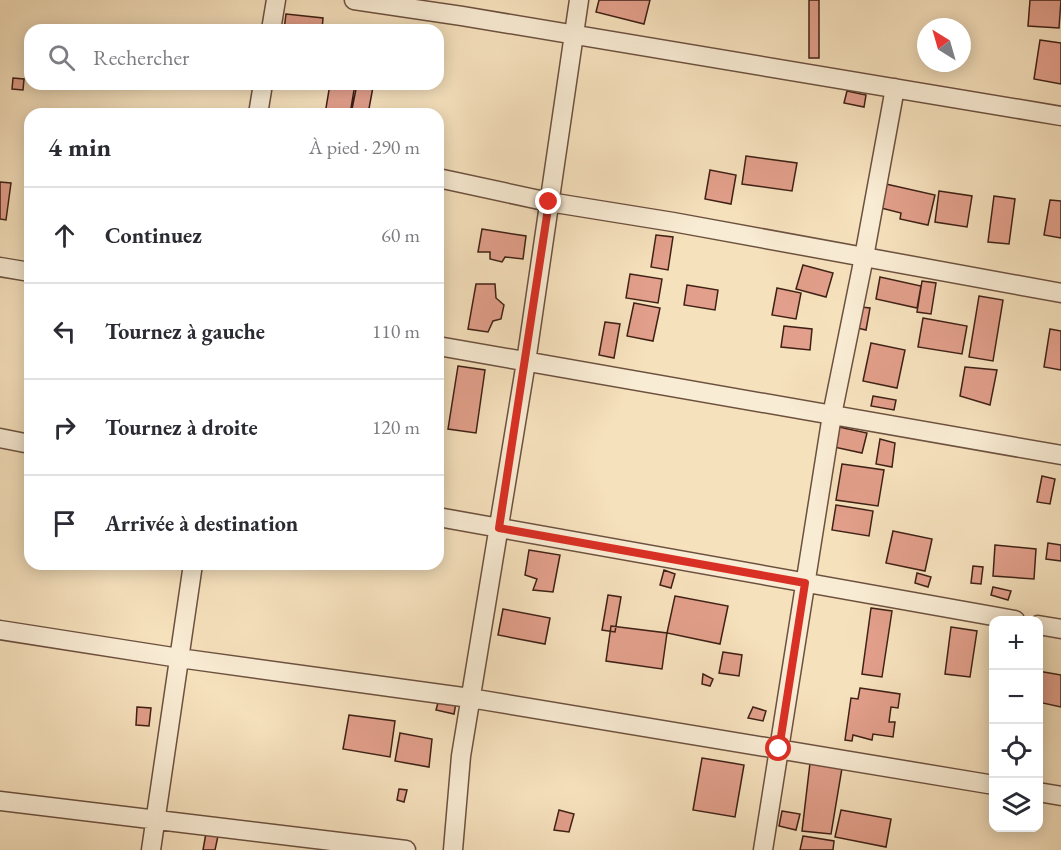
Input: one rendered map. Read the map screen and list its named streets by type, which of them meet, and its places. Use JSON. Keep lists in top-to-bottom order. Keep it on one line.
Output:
{"north":"top left","page":{"search":"Rechercher","heading":["4 min","À pied · 290 m"],"list":[["Continuez","60 m"],["Tournez à gauche","110 m"],["Tournez à droite","120 m"],"Arrivée à destination"],"map_buttons":["+","−"]}}
